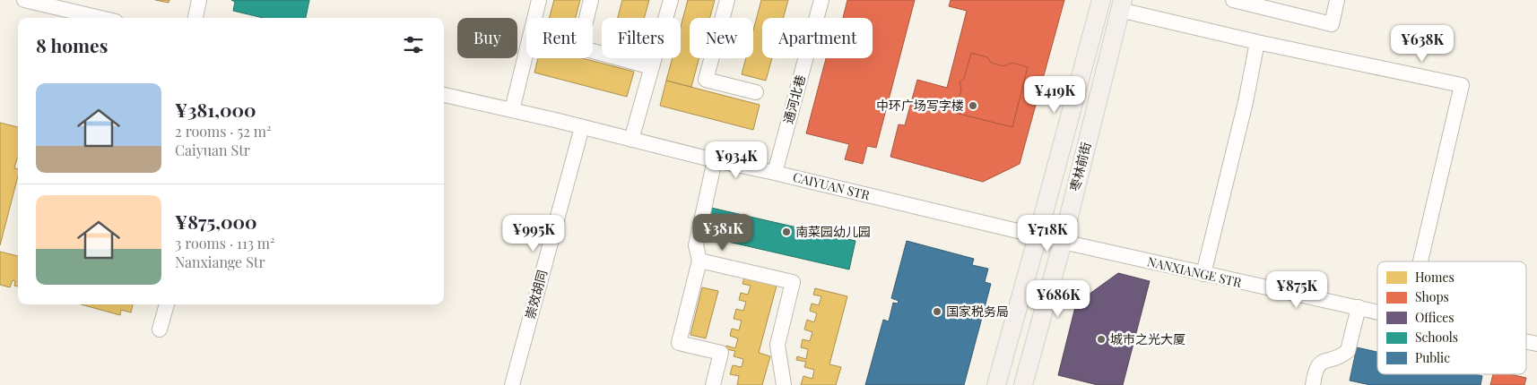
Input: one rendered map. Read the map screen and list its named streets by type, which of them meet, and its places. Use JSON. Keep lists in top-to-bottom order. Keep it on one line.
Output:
{"streets":{"main road":["枣林前街"],"street":["通河北巷","CAIYUAN STR","NANXIANGE STR","崇效胡同"]},"crossings":[["通河北巷","CAIYUAN STR"],["枣林前街","CAIYUAN STR"],["枣林前街","NANXIANGE STR"],["CAIYUAN STR","NANXIANGE STR"],["CAIYUAN STR","崇效胡同"]],"places":["中环广场写字楼","南菜园幼儿园","国家税务局","城市之光大厦"],"legend":["Homes","Shops","Offices","Schools","Public"],"page":{"chip":["Buy","Rent","Filters","New","Apartment"],"heading":"8 homes","price":["¥638K","¥419K","¥934K","¥381K","¥995K","¥718K","¥875K","¥686K"],"list":[{"name":"¥381,000","note":"2 rooms · 52 m² · Caiyuan Str"},{"name":"¥875,000","note":"3 rooms · 113 m² · Nanxiange Str"}]}}
